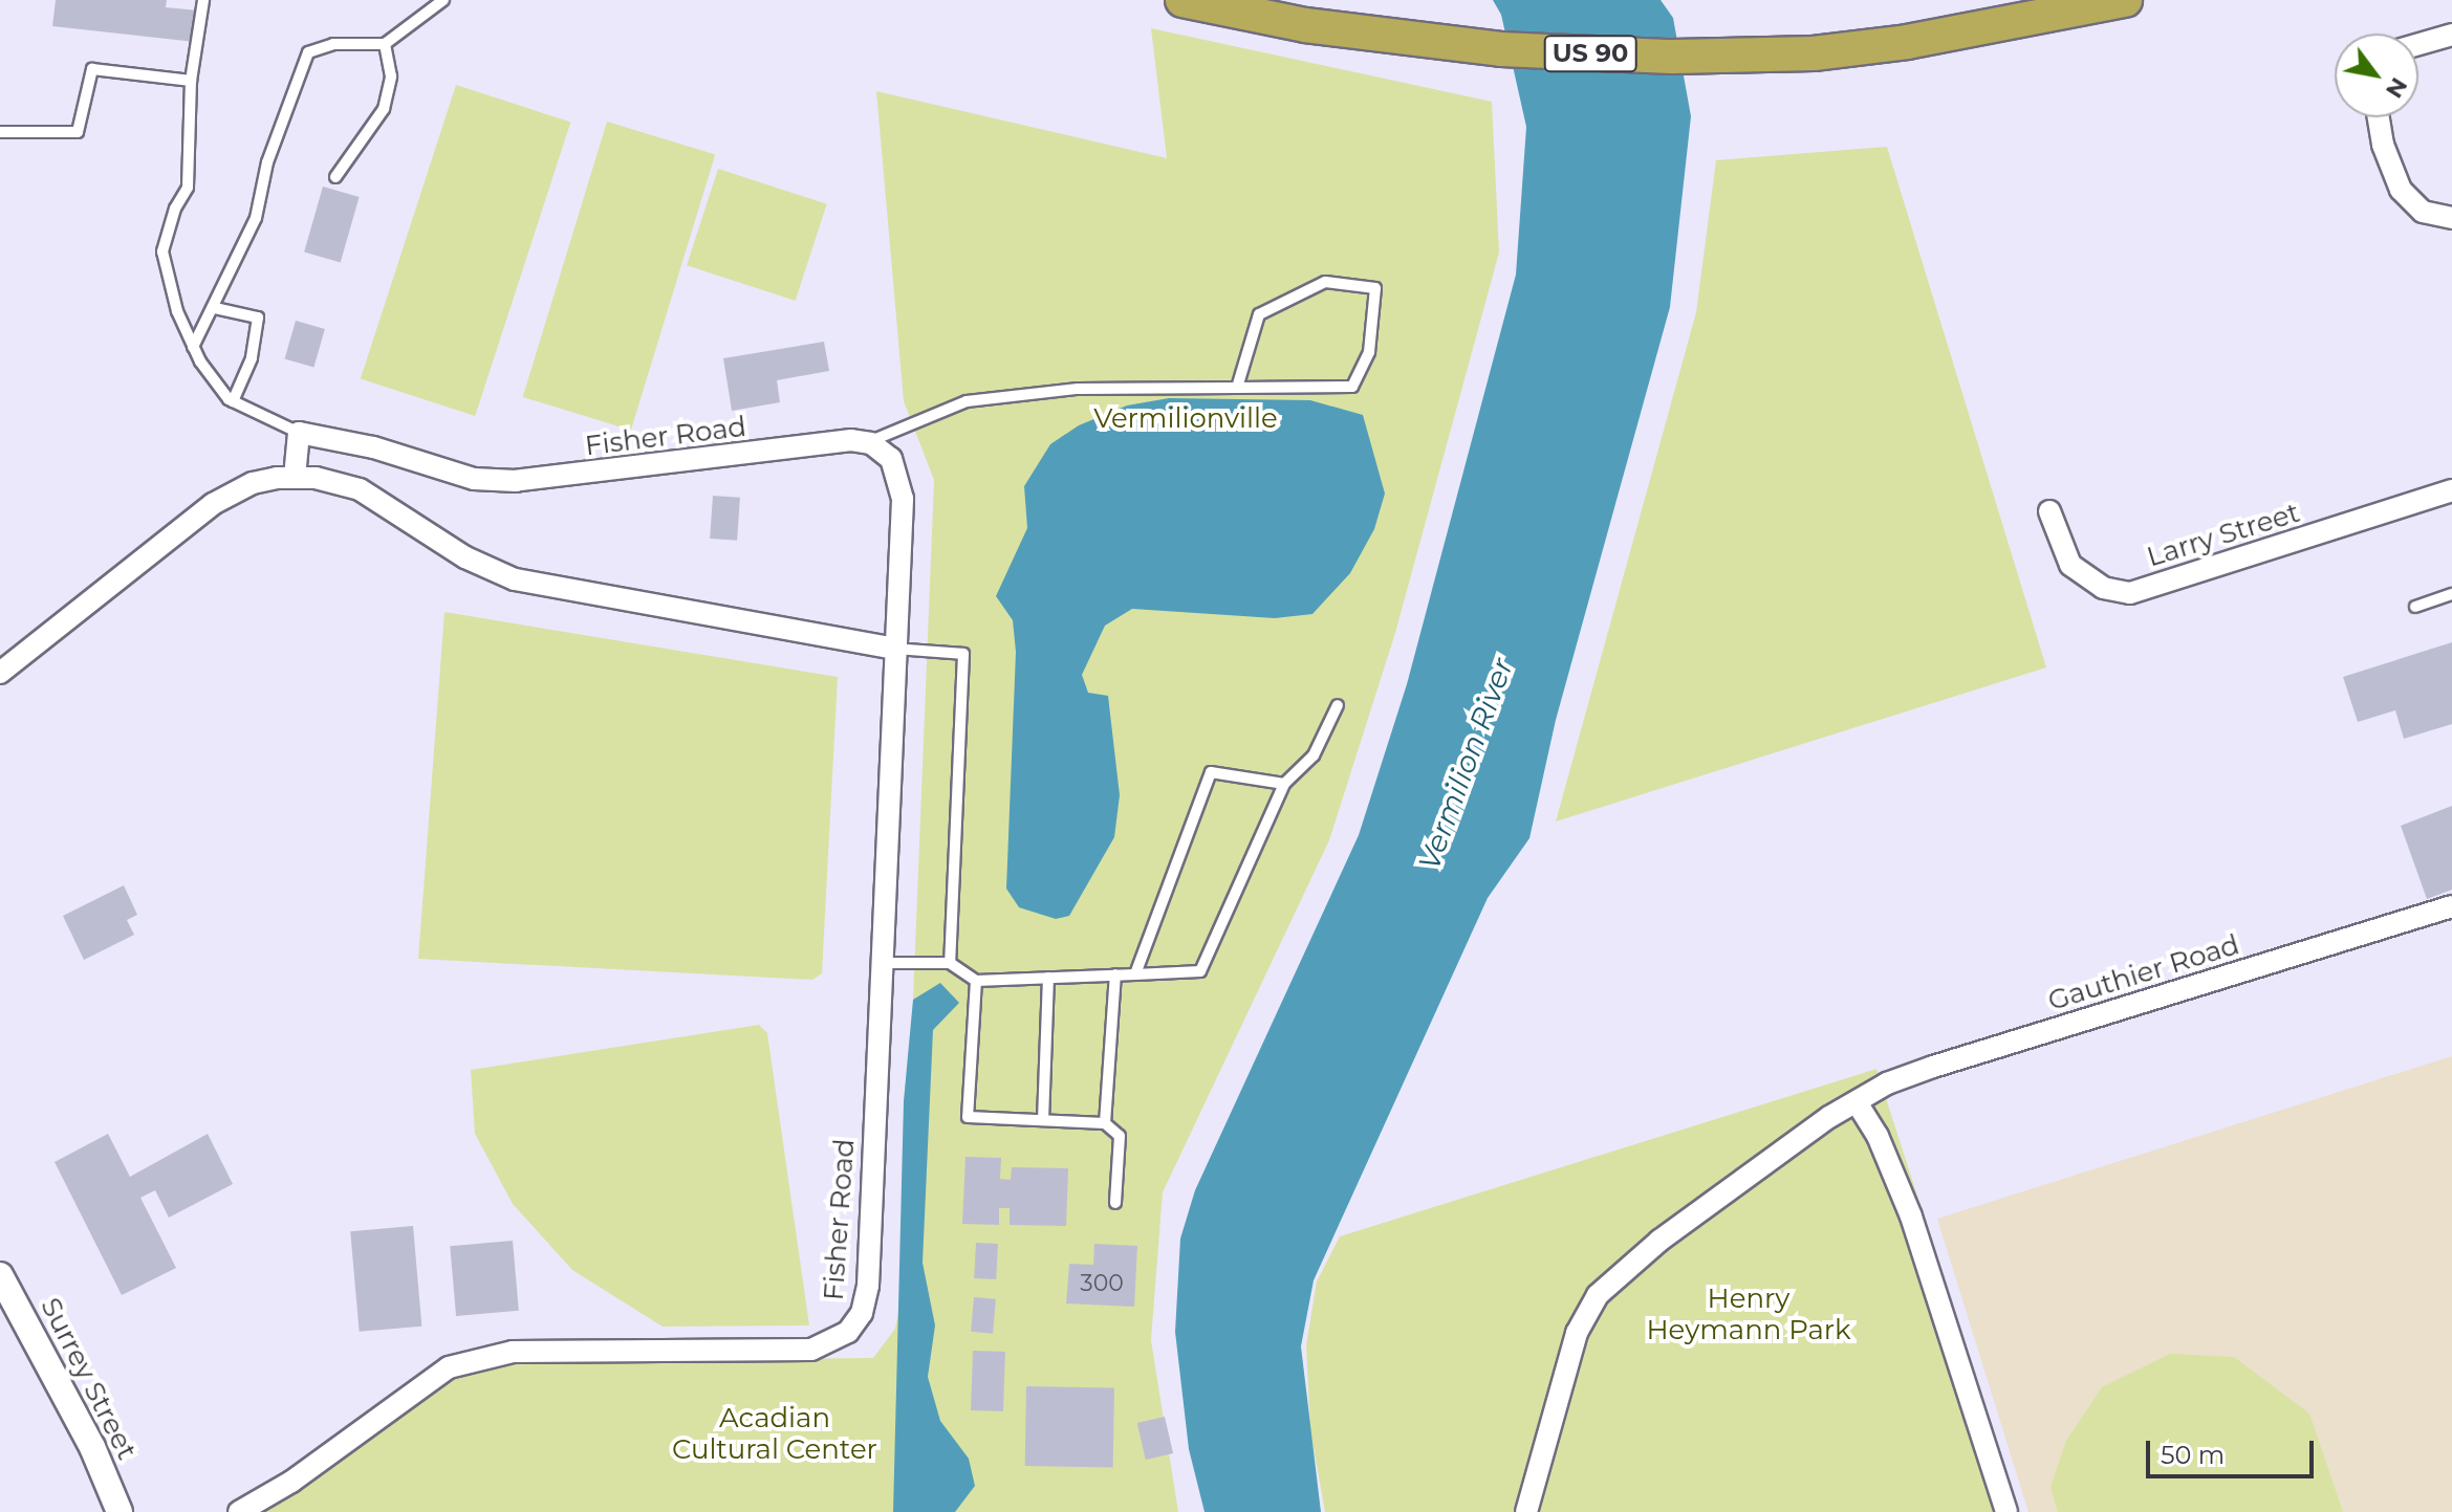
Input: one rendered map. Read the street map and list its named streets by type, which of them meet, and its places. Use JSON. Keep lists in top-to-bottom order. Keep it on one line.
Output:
{"streets":{"highway":["US 90"],"street":["Fisher Road","Larry Street","Gauthier Road","Surrey Street"]},"water":["Vermilion River"],"parks":["Vermilionville","Henry Heymann Park","Acadian Cultural Center"],"house_numbers":["300"],"scale_bar":"50 m","north":"bottom right"}
